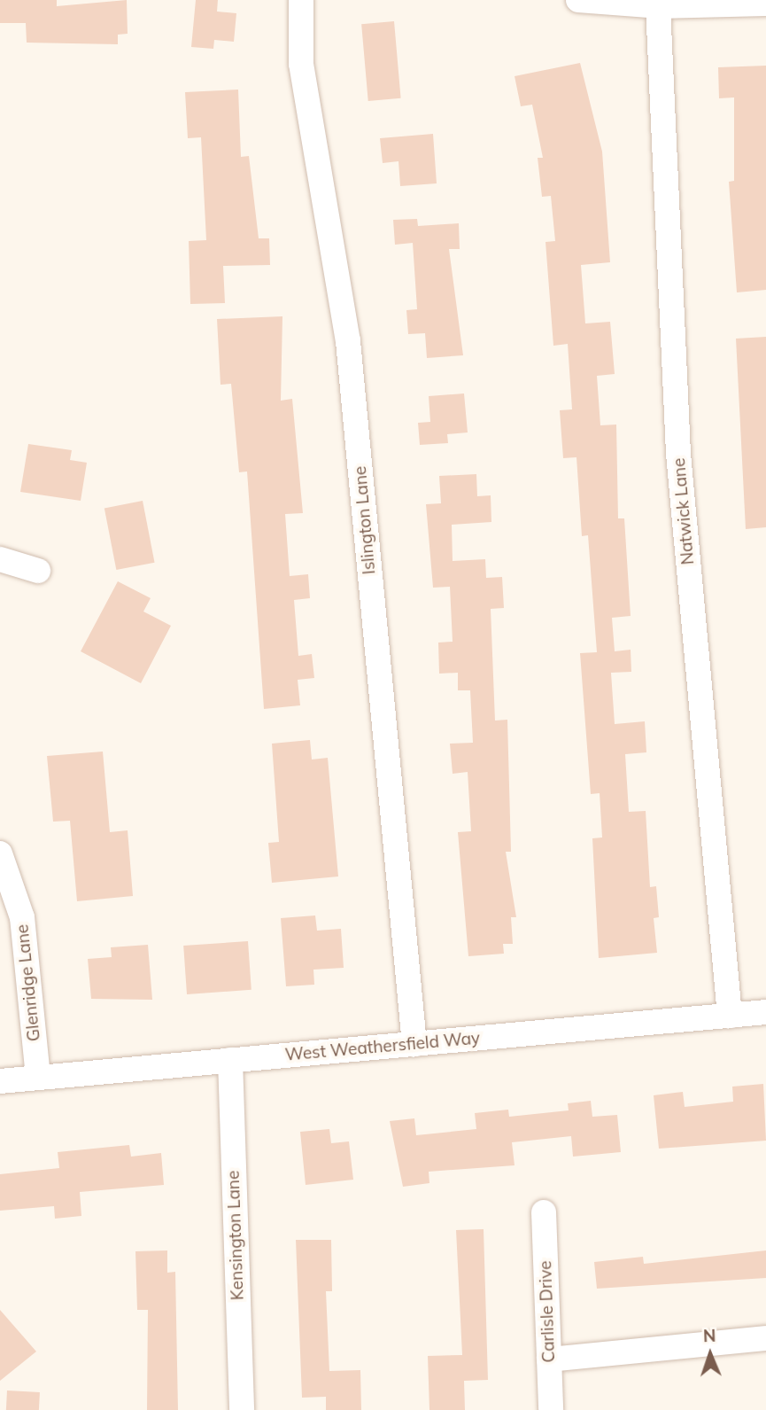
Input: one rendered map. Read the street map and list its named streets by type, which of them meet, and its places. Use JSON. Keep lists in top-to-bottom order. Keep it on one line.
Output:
{"streets":{"street":["Natwick Lane","Islington Lane","Glenridge Lane","West Weathersfield Way","Kensington Lane","Carlisle Drive"]},"crossings":[["Natwick Lane","West Weathersfield Way"],["Islington Lane","West Weathersfield Way"],["Glenridge Lane","West Weathersfield Way"],["West Weathersfield Way","Kensington Lane"]],"north":"top"}
